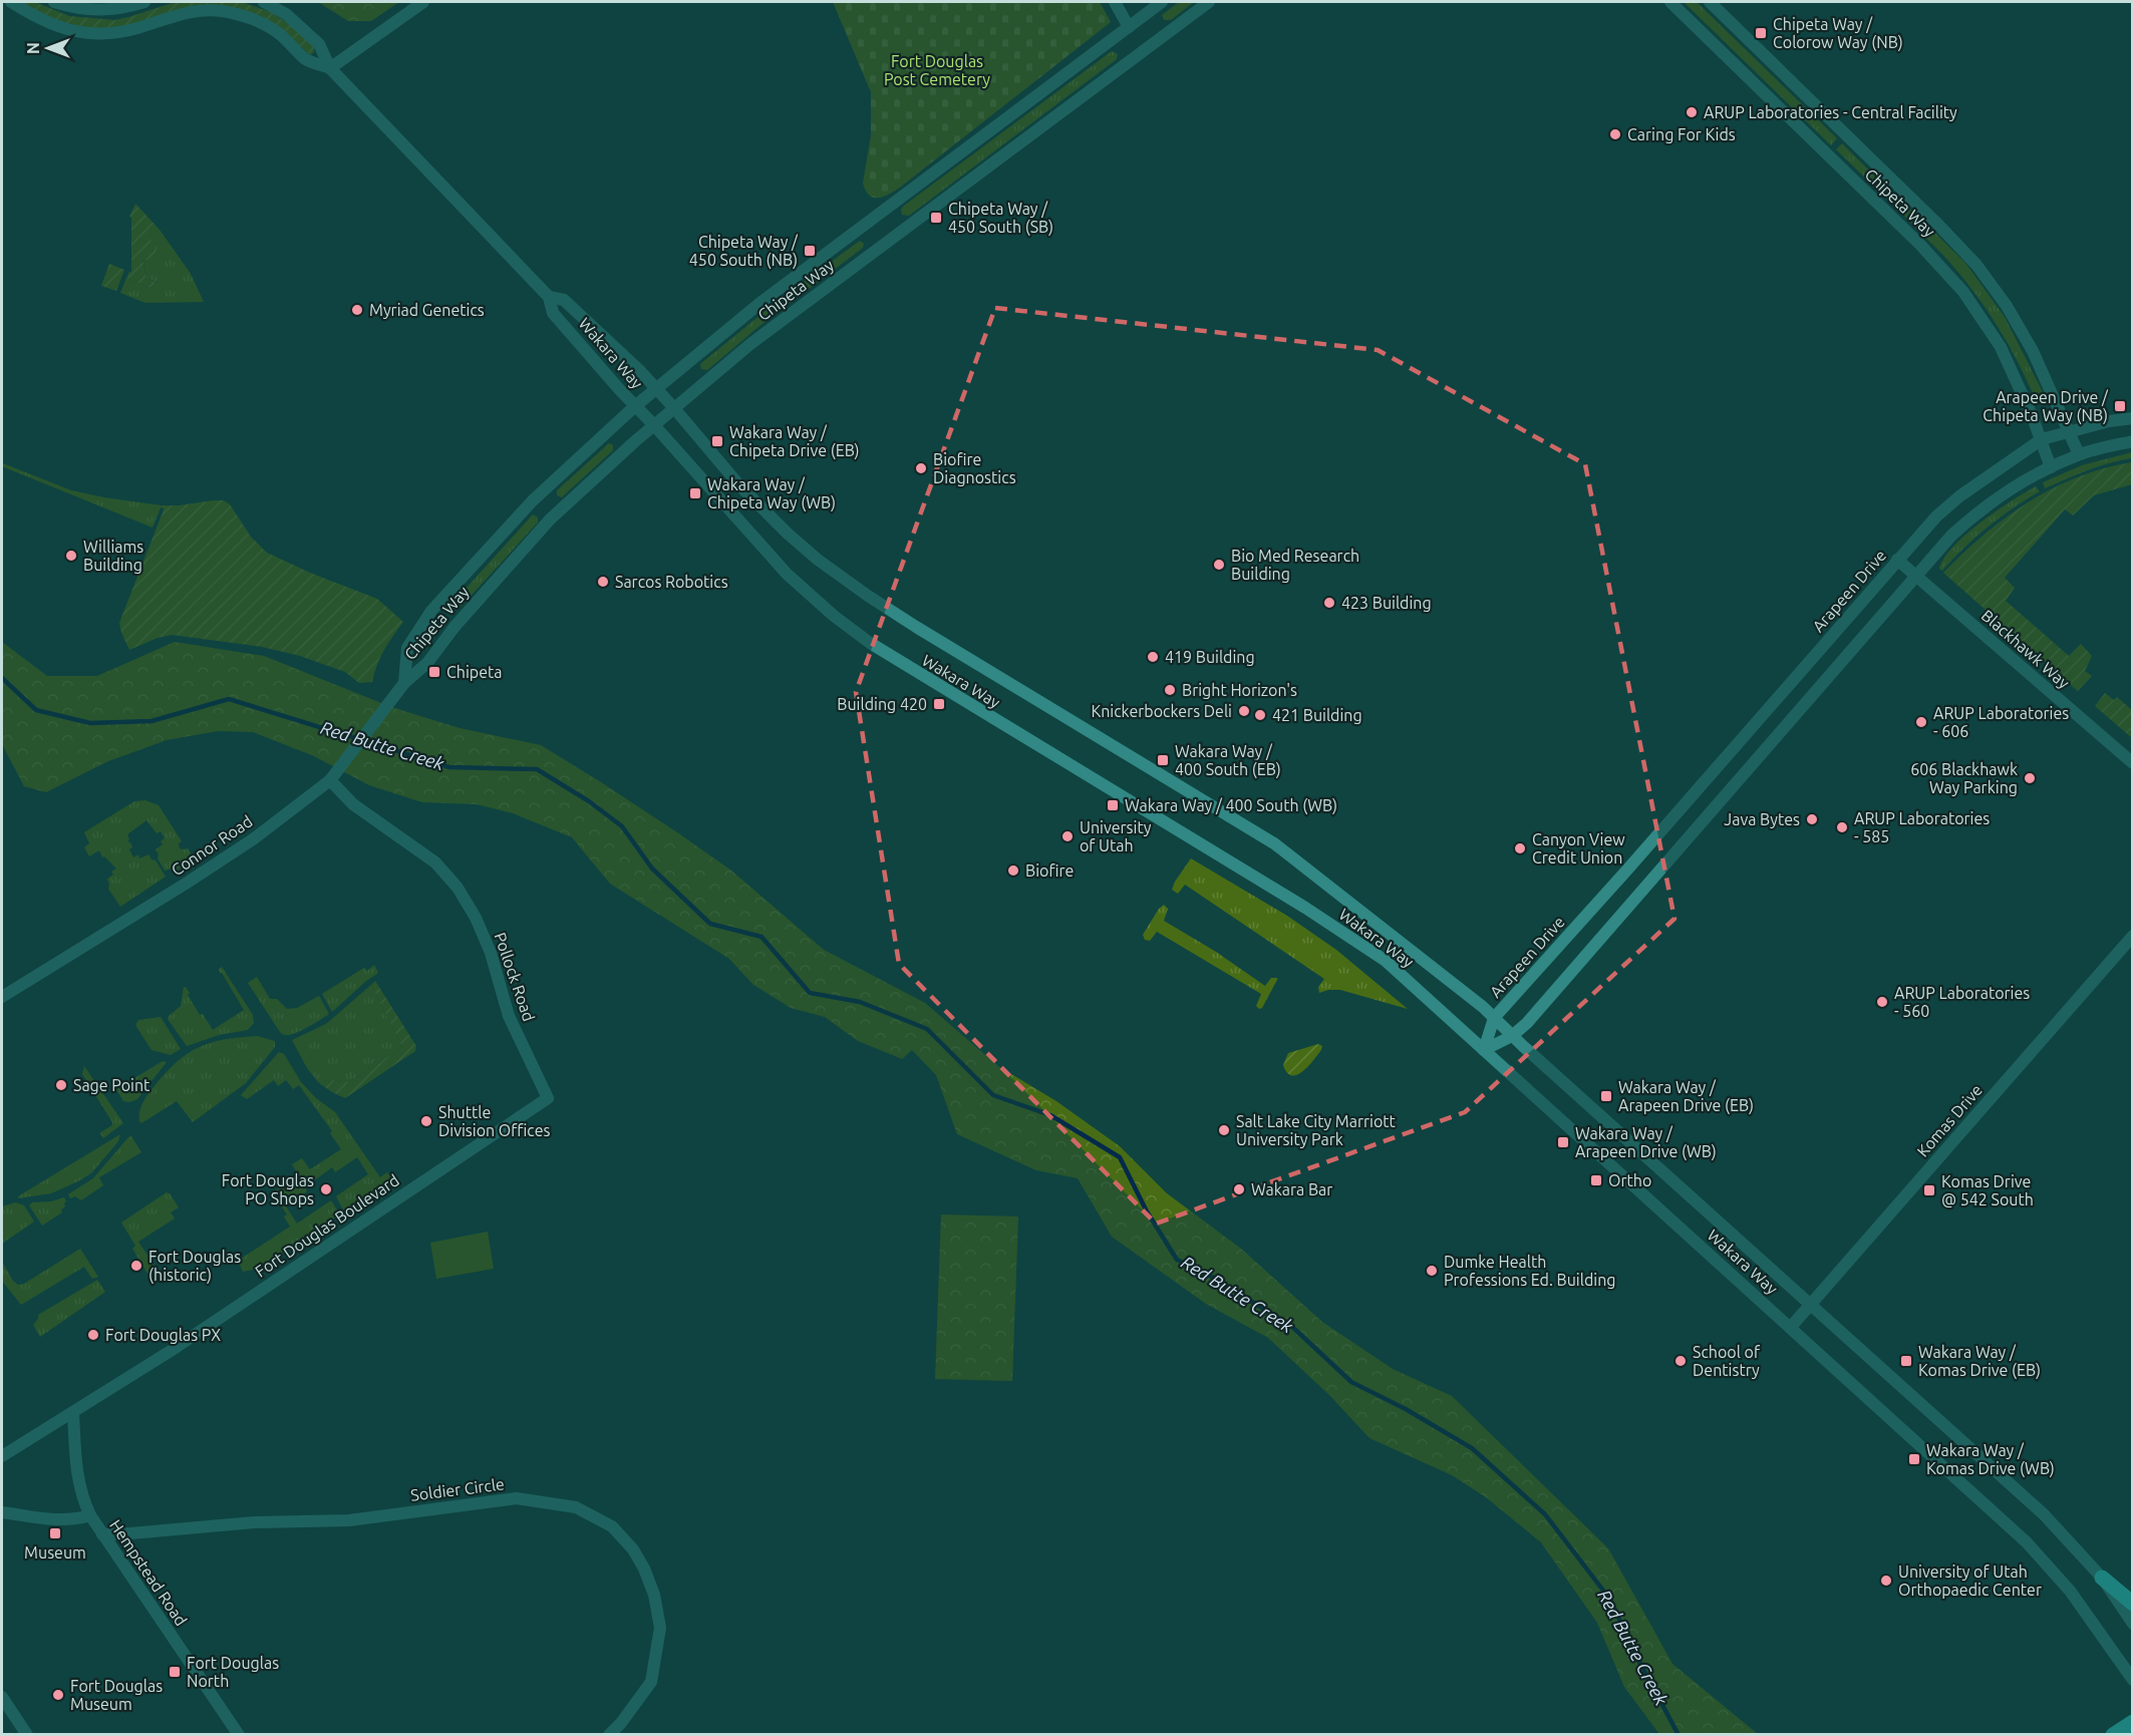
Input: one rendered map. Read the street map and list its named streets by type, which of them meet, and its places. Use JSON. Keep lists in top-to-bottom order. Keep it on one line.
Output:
{"streets":{"street":["Chipeta Way","Wakara Way","Arapeen Drive","Blackhawk Way","Connor Road","Pollock Road","Komas Drive","Fort Douglas Boulevard","Soldier Circle","Hempstead Road"]},"crossings":[["Chipeta Way","Wakara Way"],["Chipeta Way","Arapeen Drive"],["Chipeta Way","Connor Road"],["Wakara Way","Arapeen Drive"],["Wakara Way","Komas Drive"],["Arapeen Drive","Blackhawk Way"],["Connor Road","Pollock Road"],["Pollock Road","Fort Douglas Boulevard"],["Fort Douglas Boulevard","Hempstead Road"],["Soldier Circle","Hempstead Road"]],"water":["Red Butte Creek"],"parks":["Fort Douglas Post Cemetery"],"places":{"transit":["Chipeta Way / Colorow Way (NB)","Chipeta Way / 450 South (SB)","Chipeta Way / 450 South (NB)","Arapeen Drive / Chipeta Way (NB)","Wakara Way / Chipeta Drive (EB)","Wakara Way / Chipeta Way (WB)","Chipeta","Building 420","Wakara Way / 400 South (EB)","Wakara Way / 400 South (WB)","Wakara Way / Arapeen Drive (EB)","Wakara Way / Arapeen Drive (WB)","Ortho","Komas Drive @ 542 South","Wakara Way / Komas Drive (EB)","Wakara Way / Komas Drive (WB)","Museum","Fort Douglas North"],"other":["ARUP Laboratories - Central Facility","Caring For Kids","Myriad Genetics","Biofire Diagnostics","Williams Building","Bio Med Research Building","Sarcos Robotics","423 Building","419 Building","Bright Horizon's","Knickerbockers Deli","421 Building","ARUP Laboratories - 606","606 Blackhawk Way Parking","Java Bytes","ARUP Laboratories - 585","University of Utah","Canyon View Credit Union","Biofire","ARUP Laboratories - 560","Sage Point","Shuttle Division Offices","Salt Lake City Marriott University Park","Fort Douglas PO Shops","Wakara Bar","Fort Douglas (historic)","Dumke Health Professions Ed. Building","Fort Douglas PX","School of Dentistry","University of Utah Orthopaedic Center","Fort Douglas Museum"]},"north":"left"}
